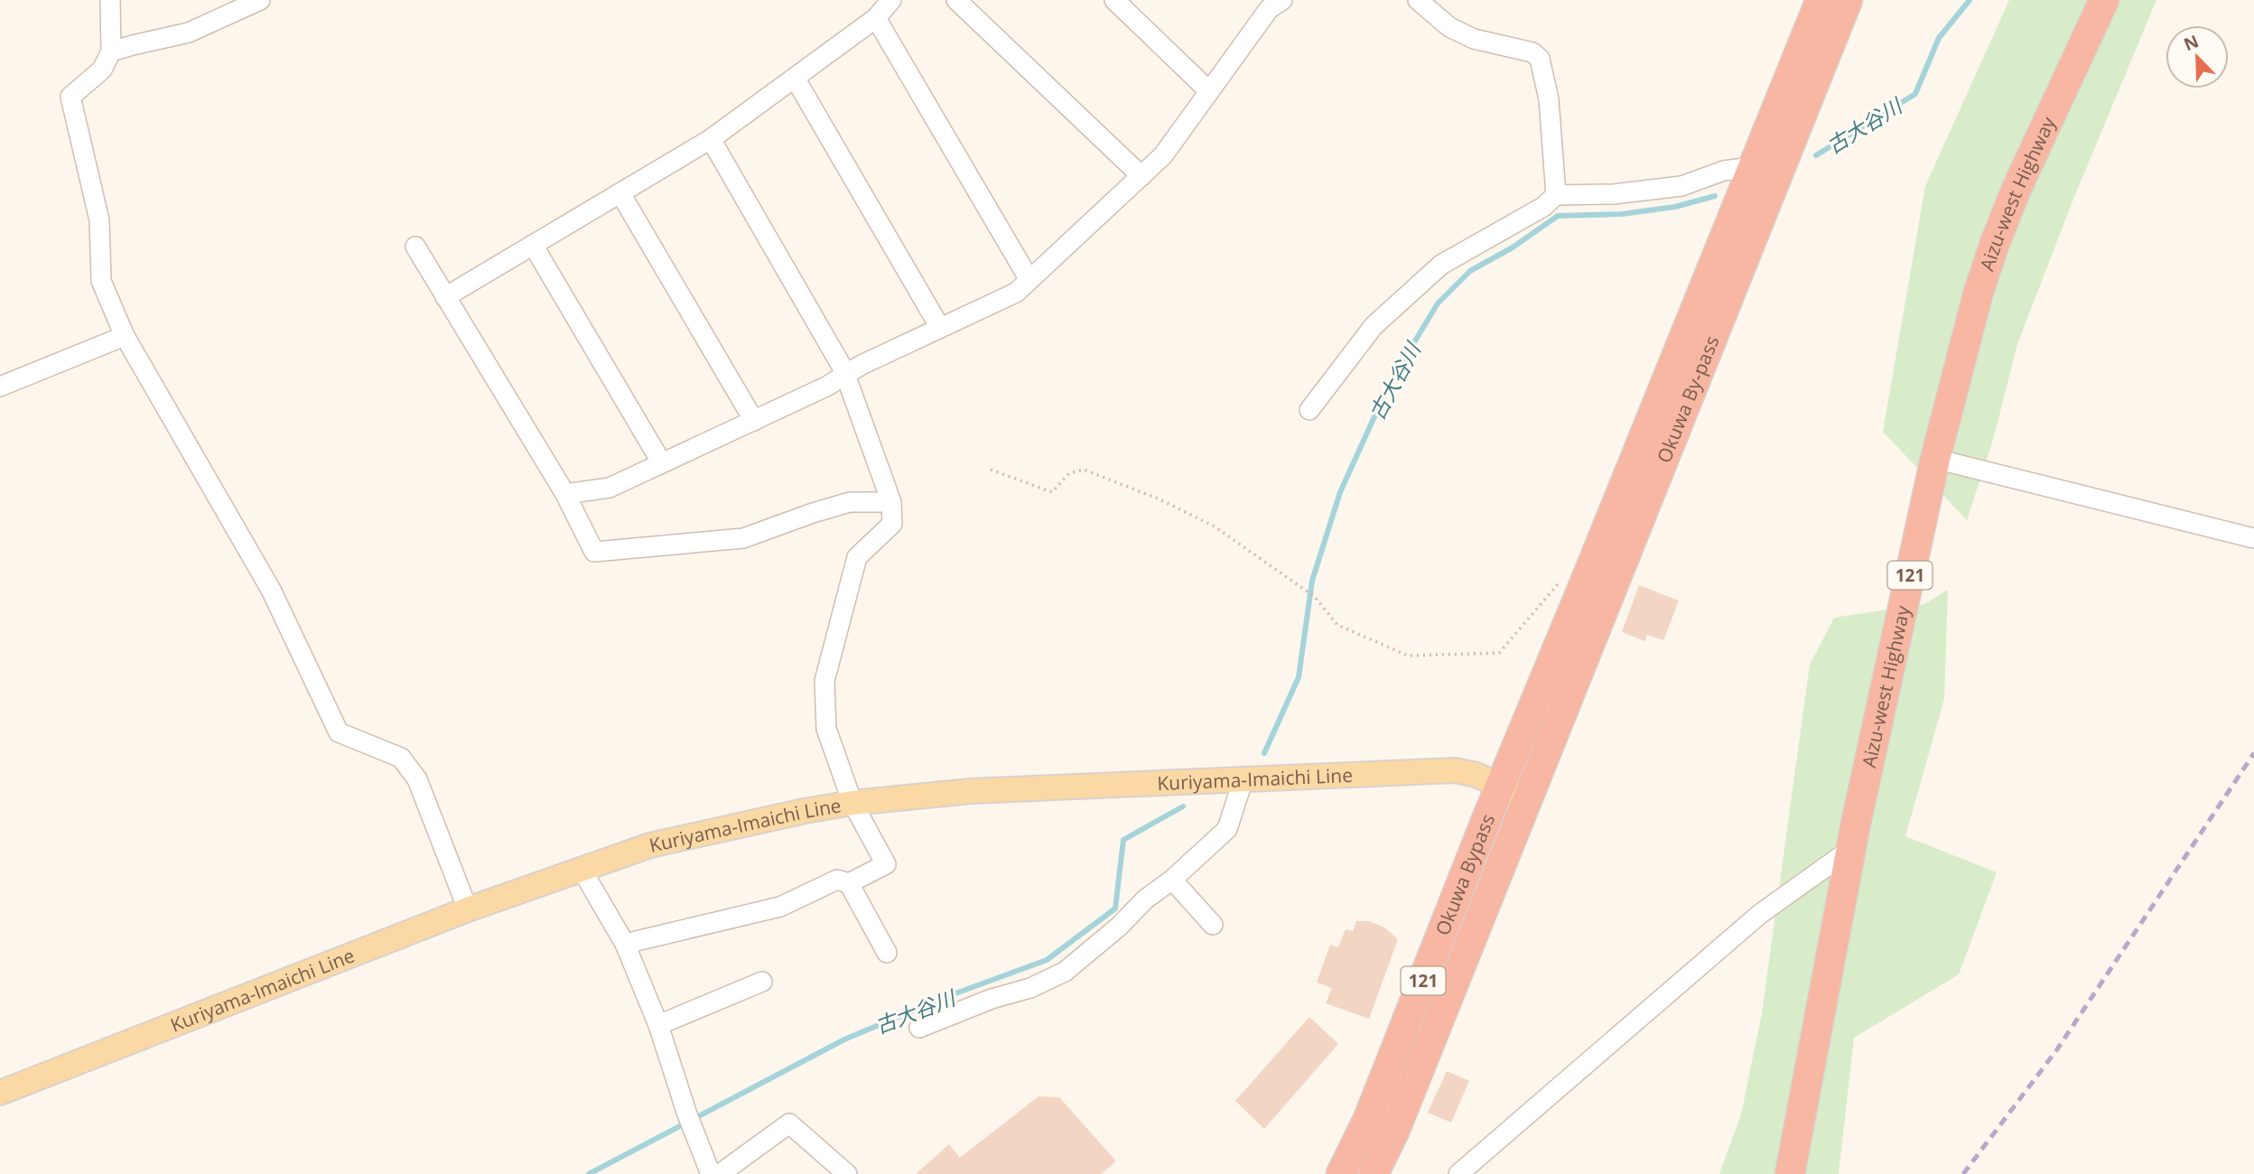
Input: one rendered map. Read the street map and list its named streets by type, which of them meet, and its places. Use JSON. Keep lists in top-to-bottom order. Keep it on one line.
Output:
{"streets":{"highway":["Aizu-west Highway","Okuwa By-pass","121","Okuwa Bypass"],"main road":["Kuriyama-Imaichi Line"]},"crossings":[["Okuwa By-pass","Kuriyama-Imaichi Line"],["Okuwa By-pass","Okuwa Bypass"],["Kuriyama-Imaichi Line","Okuwa Bypass"]],"water":["古大谷川"],"north":"top left"}
